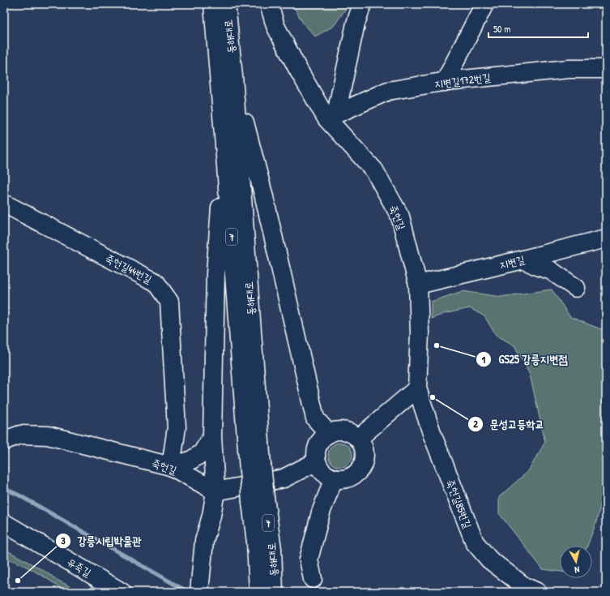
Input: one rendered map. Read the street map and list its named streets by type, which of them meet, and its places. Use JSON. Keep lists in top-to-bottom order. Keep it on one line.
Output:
{"streets":{"street":["동해대로","지변길172번길","죽헌길","7","지변길","죽헌길44번길","죽헌길85번길","유죽길"]},"crossings":[["지변길172번길","죽헌길"],["죽헌길","지변길"],["죽헌길","죽헌길44번길"],["죽헌길","죽헌길85번길"]],"places":["GS25 강릉지변점","문성고등학교","강릉시립박물관"],"scale_bar":"50 m","north":"bottom"}
